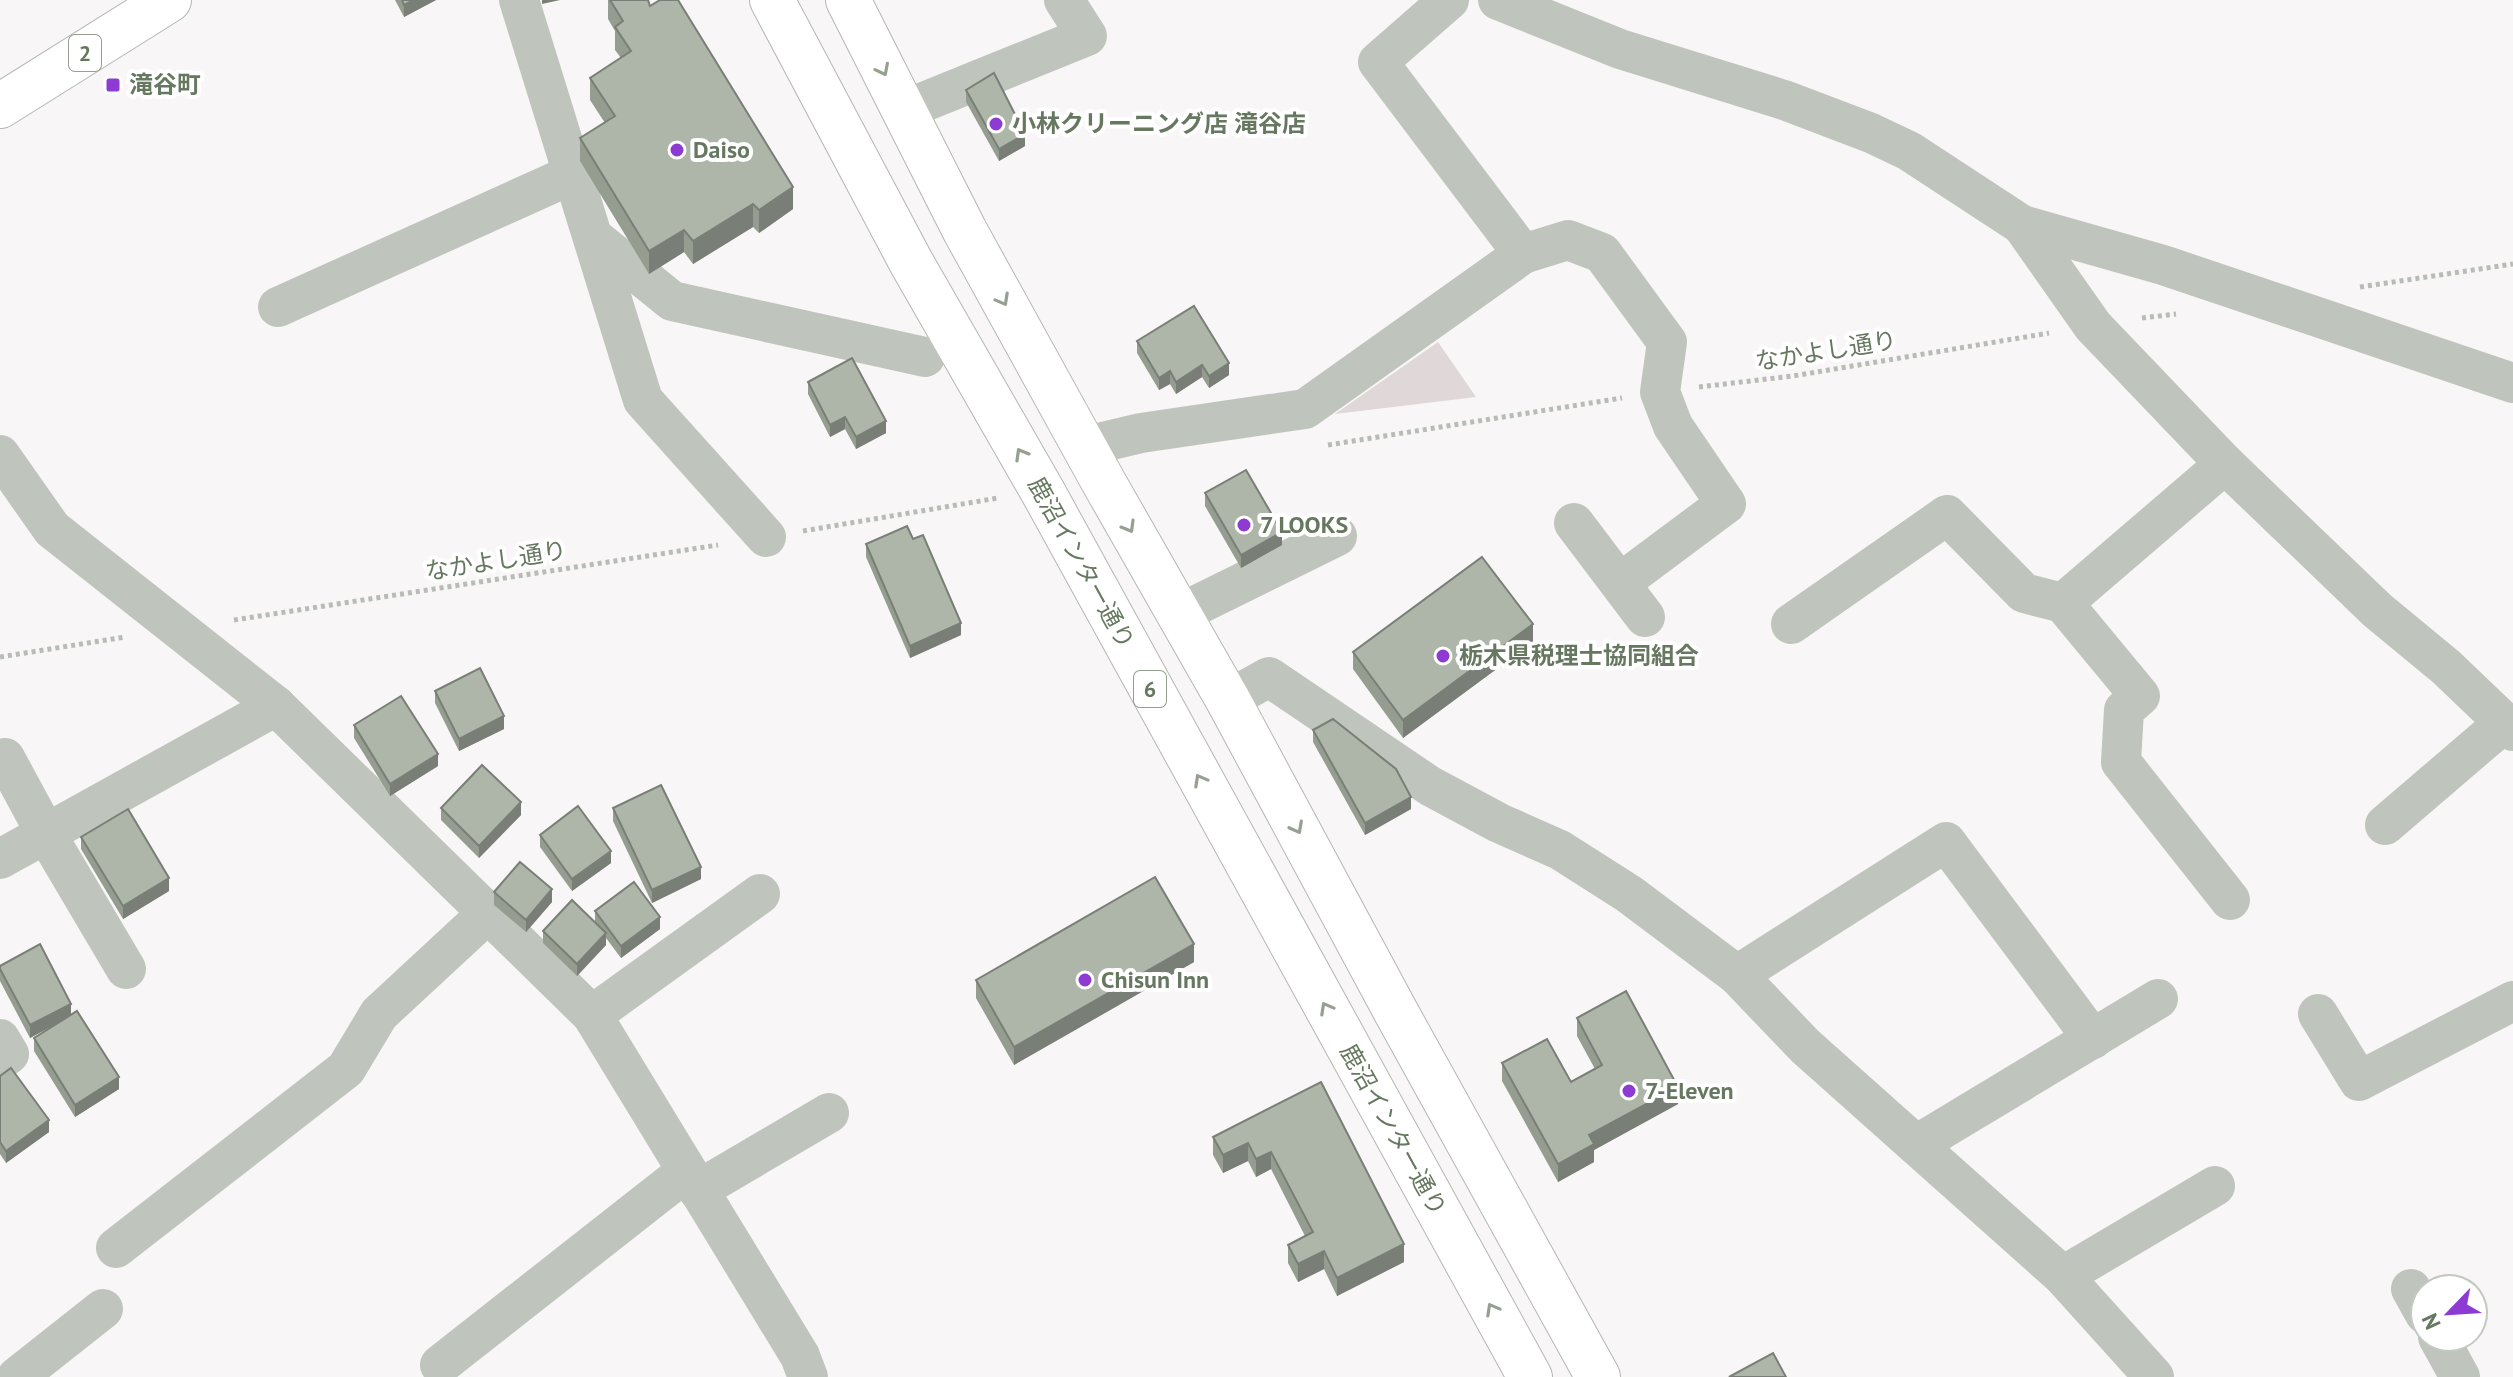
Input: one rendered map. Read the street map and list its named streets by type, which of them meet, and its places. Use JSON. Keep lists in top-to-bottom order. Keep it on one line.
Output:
{"streets":{"main road":["2","鹿沼インター通り","6"],"path":["なかよし通り"]},"places":{"transit":["滝谷町"],"other":["小林クリーニング店 滝谷店","Daiso","7 LOOKS","栃木県税理士協同組合","Chisun Inn","7-Eleven"]},"north":"bottom left"}
